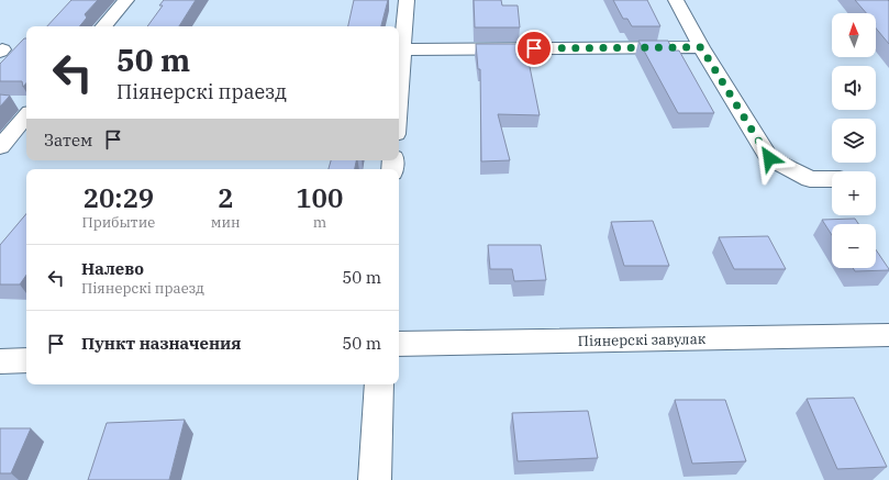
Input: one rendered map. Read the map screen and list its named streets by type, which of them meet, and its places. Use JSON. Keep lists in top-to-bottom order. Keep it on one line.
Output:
{"streets":{"street":["Піянерскі завулак"]},"north":"top","page":{"map_buttons":["+","−"],"turn":["50 m","Піянерскі праезд"],"then":"Затем","eta":["20:29","Прибытие","2","мин","100","m"],"list":[{"name":"Налево","note":"Піянерскі праезд","value":"50 m"},{"name":"Пункт назначения","value":"50 m"}]}}
